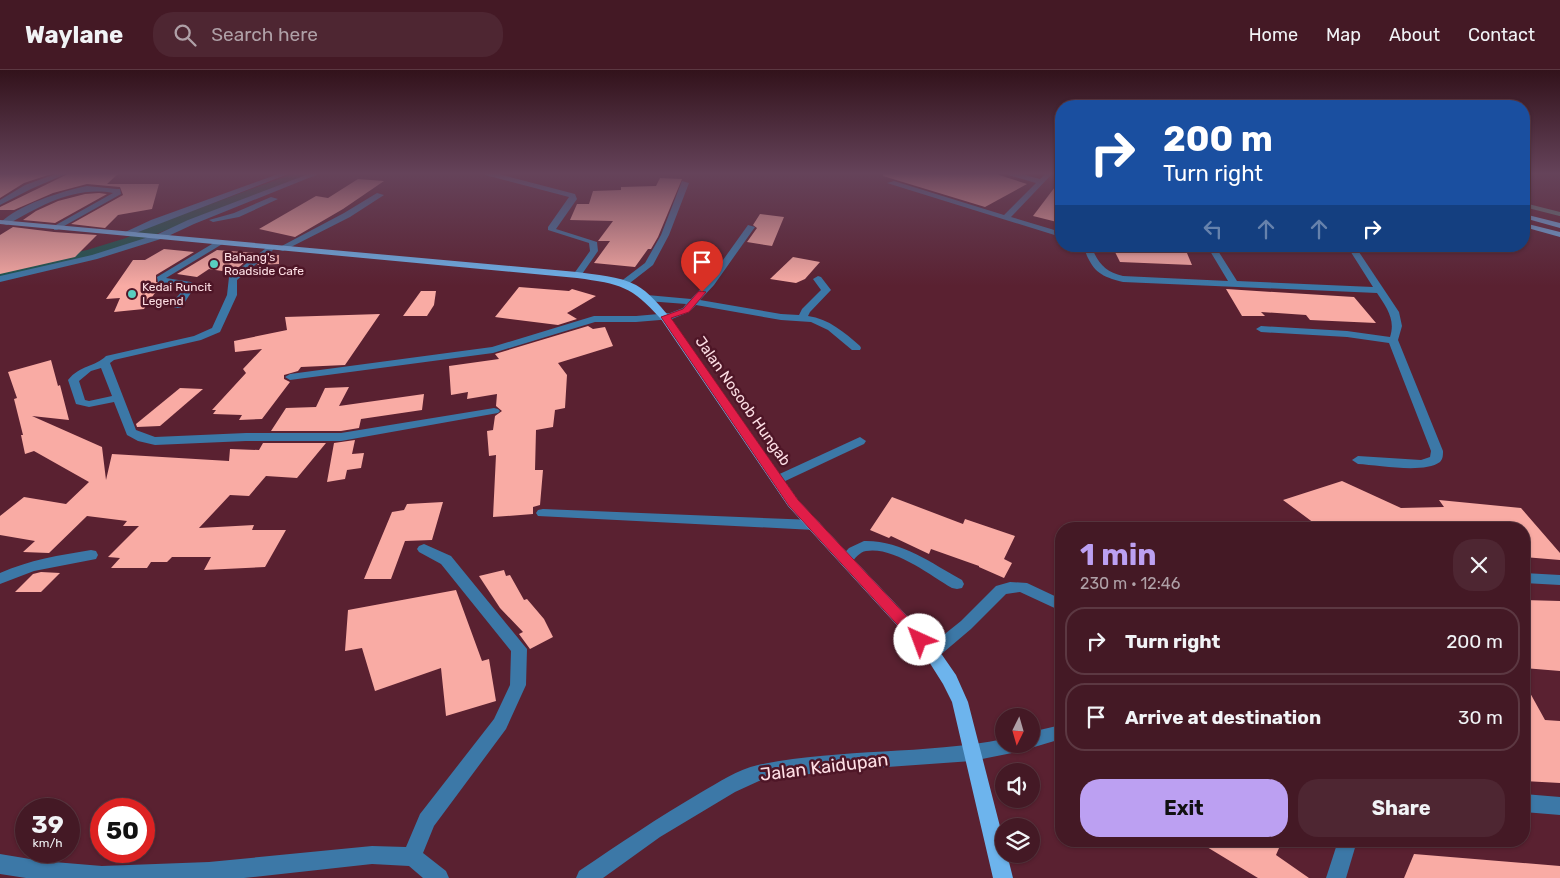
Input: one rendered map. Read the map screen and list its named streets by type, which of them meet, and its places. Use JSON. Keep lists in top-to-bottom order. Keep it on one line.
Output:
{"streets":{"main road":["Jalan Nosoob Hungab"],"street":["Jalan Kaidupan"]},"crossings":[["Jalan Nosoob Hungab","Jalan Kaidupan"]],"places":["Bahang's Roadside Cafe","Kedai Runcit Legend"],"north":"bottom","page":{"header":"Waylane","search":"Search here","nav":["Home","Map","About","Contact"],"turn":["200 m","Turn right"],"heading":["1 min","230 m · 12:46"],"list":[{"name":"Turn right","value":"200 m"},{"name":"Arrive at destination","value":"30 m"}],"buttons":["Exit","Share"],"speed":"39 km/h","limit":"50"}}
